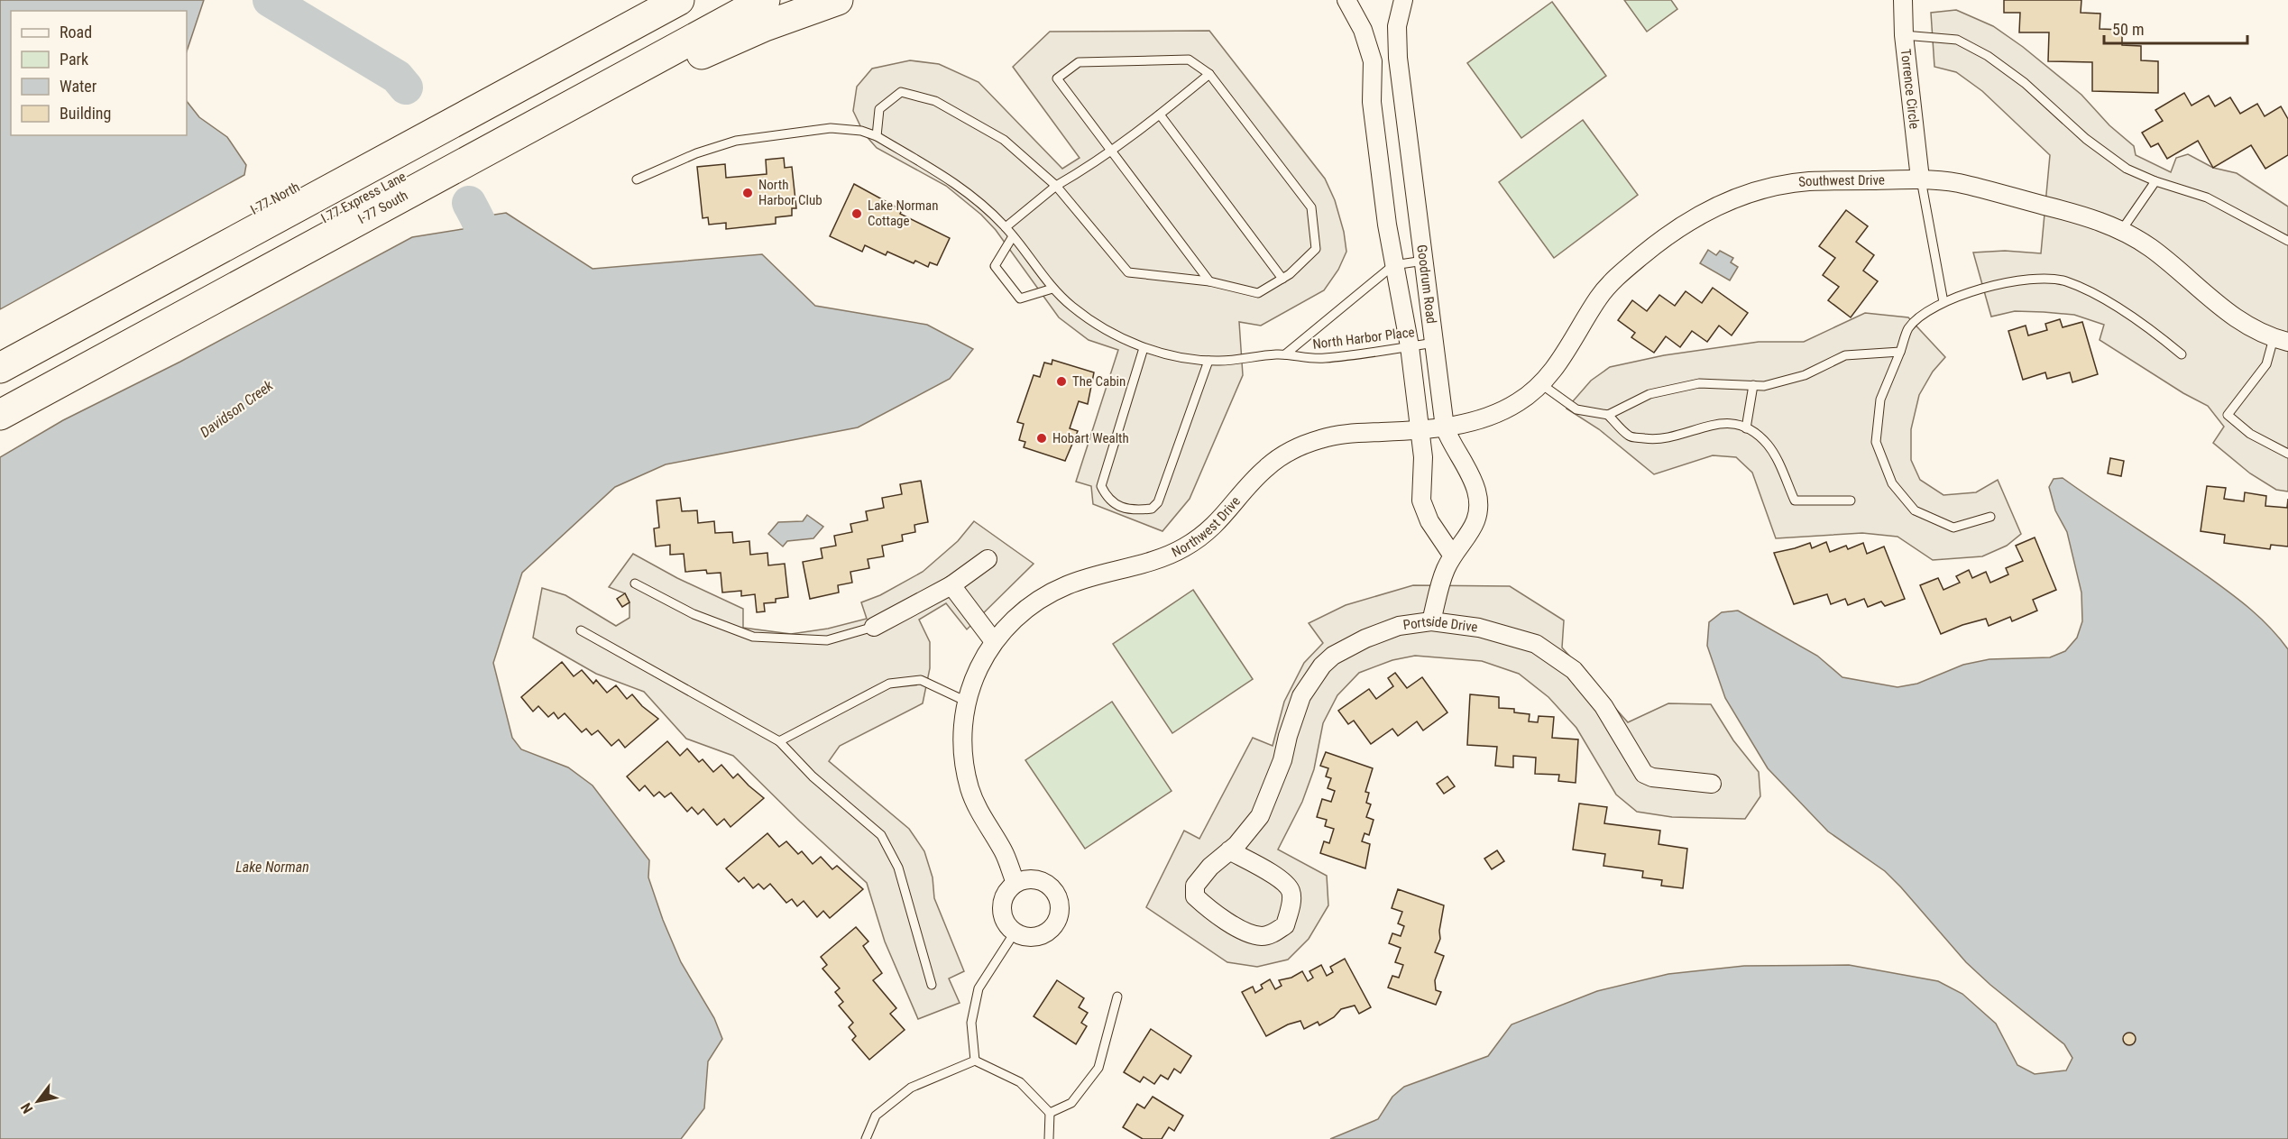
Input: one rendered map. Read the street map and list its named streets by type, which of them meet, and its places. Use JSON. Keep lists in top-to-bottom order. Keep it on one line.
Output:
{"streets":{"highway":["I 77 Express Lane","I-77 North","I-77 South"],"street":["Torrence Circle","Southwest Drive","Goodrum Road","Northwest Drive","Portside Drive"],"lane":["North Harbor Place"]},"crossings":[["Torrence Circle","Southwest Drive"],["Southwest Drive","Goodrum Road"],["Southwest Drive","Northwest Drive"],["Goodrum Road","North Harbor Place"],["Goodrum Road","Northwest Drive"],["Goodrum Road","Portside Drive"]],"water":["Davidson Creek","Lake Norman"],"places":["North Harbor Club","Lake Norman Cottage","The Cabin","Hobart Wealth"],"legend":["Road","Park","Water","Building"],"scale_bar":"50 m","north":"bottom left"}
